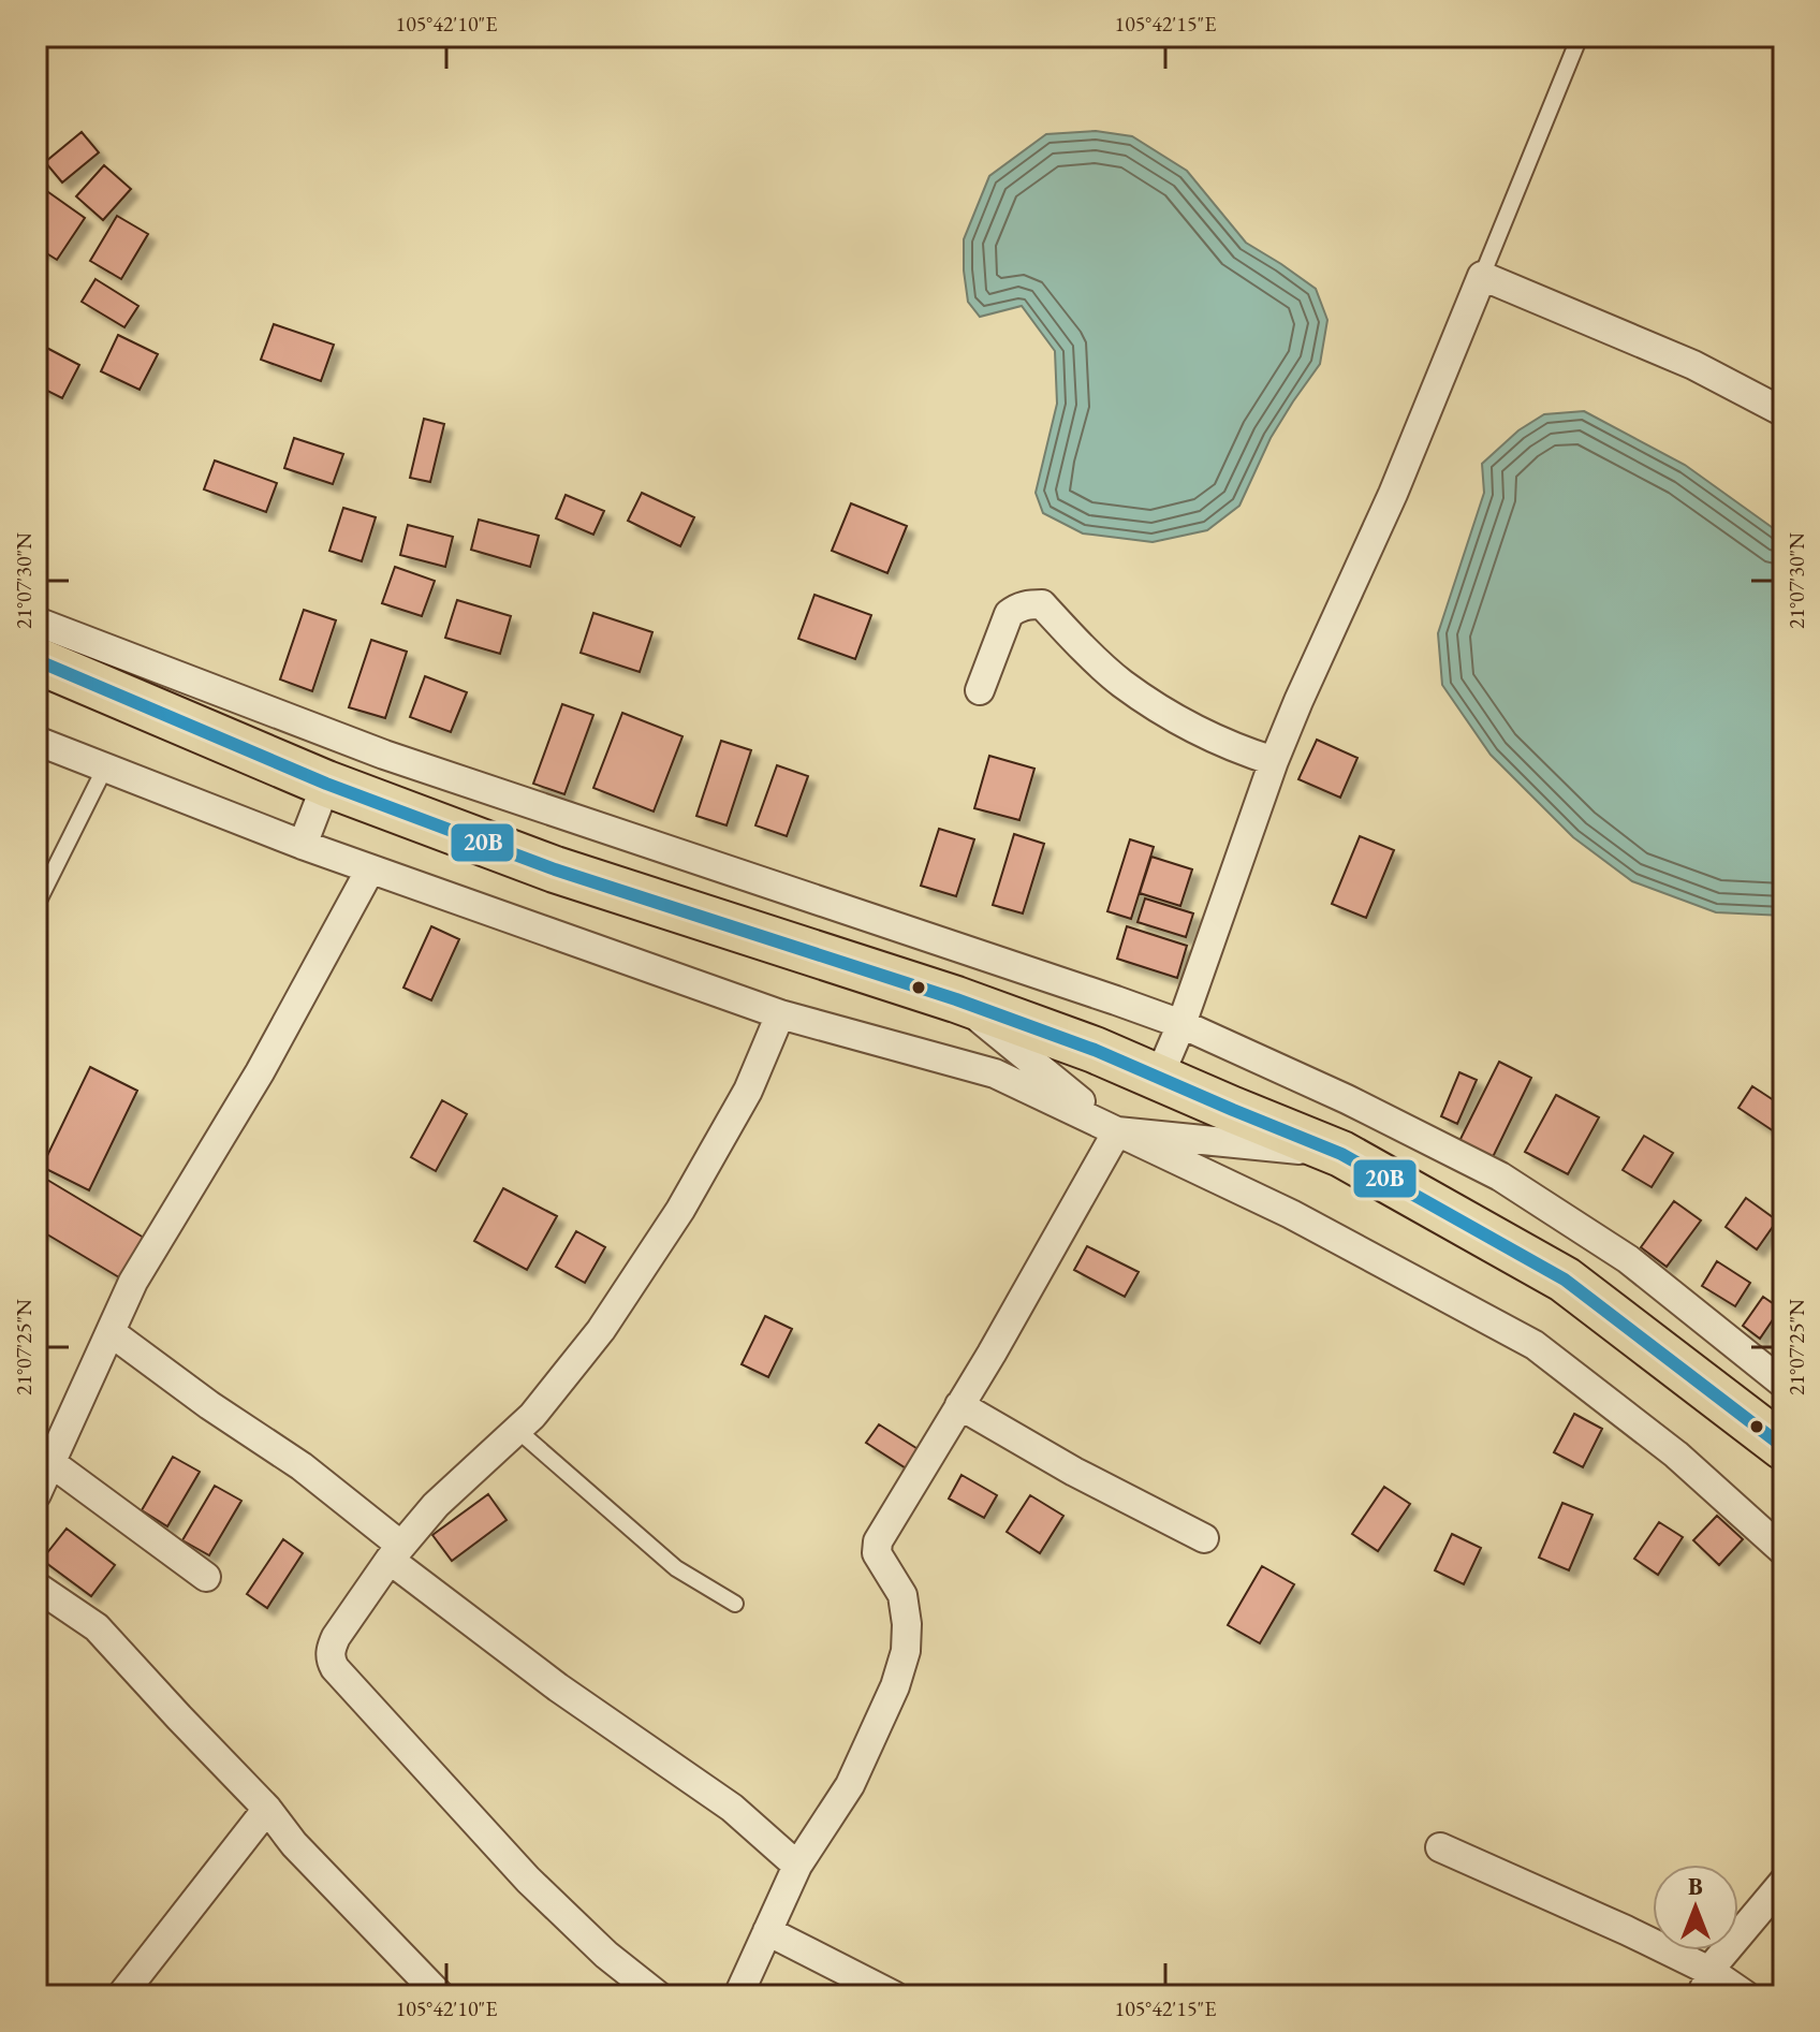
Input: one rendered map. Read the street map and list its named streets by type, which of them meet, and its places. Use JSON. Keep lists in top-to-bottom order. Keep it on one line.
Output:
{"lines":["transit line 20B"],"north":"top","coordinates":["105°42'10\"E","105°42'15\"E","21°07'30\"N","21°07'25\"N"]}
